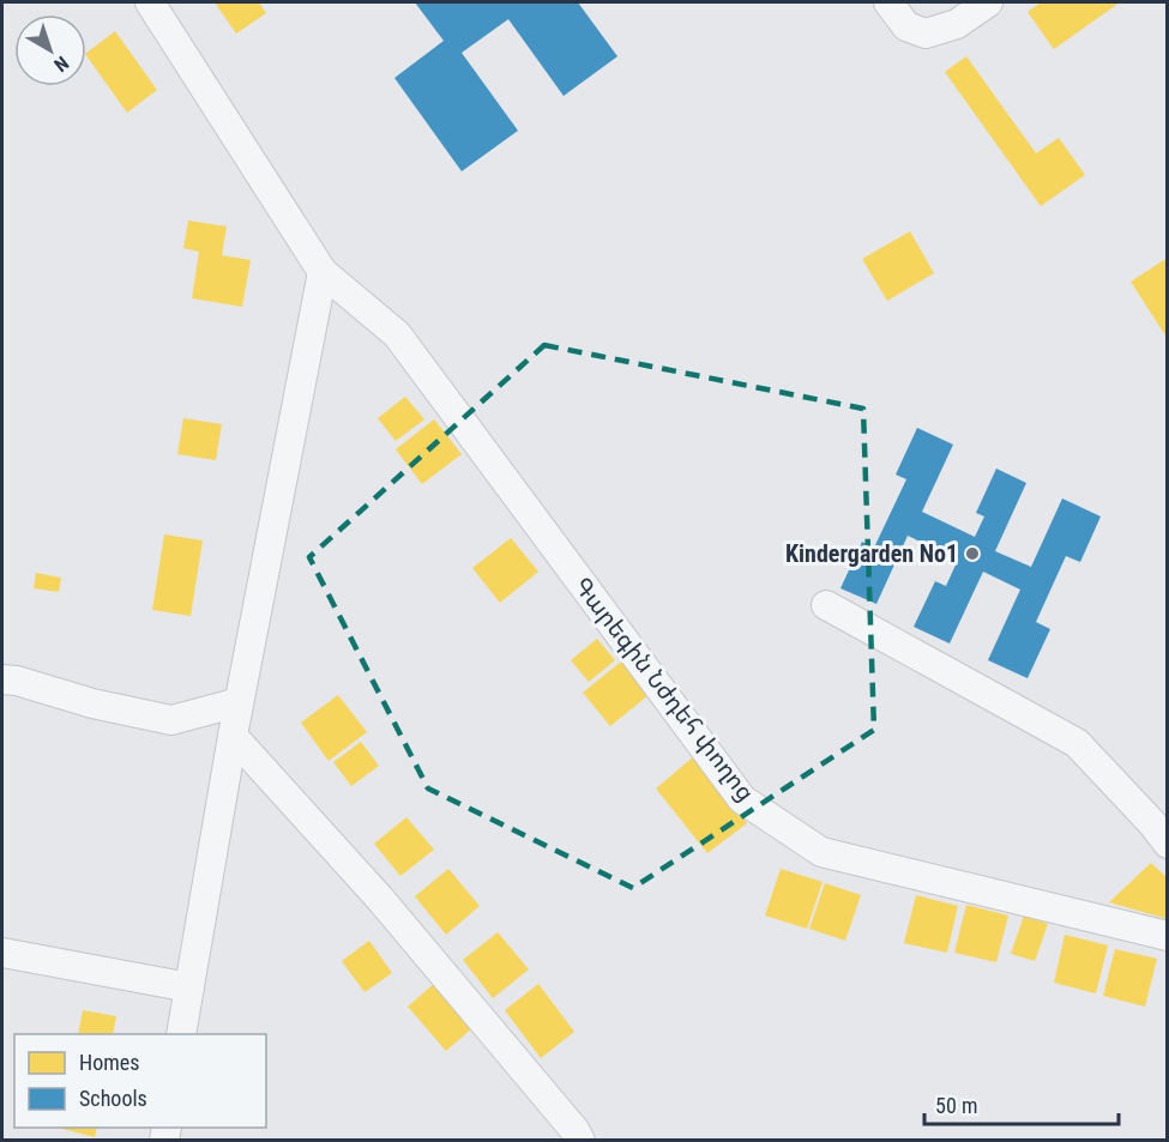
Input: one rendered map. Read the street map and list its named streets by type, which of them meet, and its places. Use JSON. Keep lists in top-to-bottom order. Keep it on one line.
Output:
{"streets":{"street":["Գարեգին Նժդեհ փողոց"]},"places":["Kindergarden No1"],"legend":["Homes","Schools"],"scale_bar":"50 m","north":"bottom right"}
